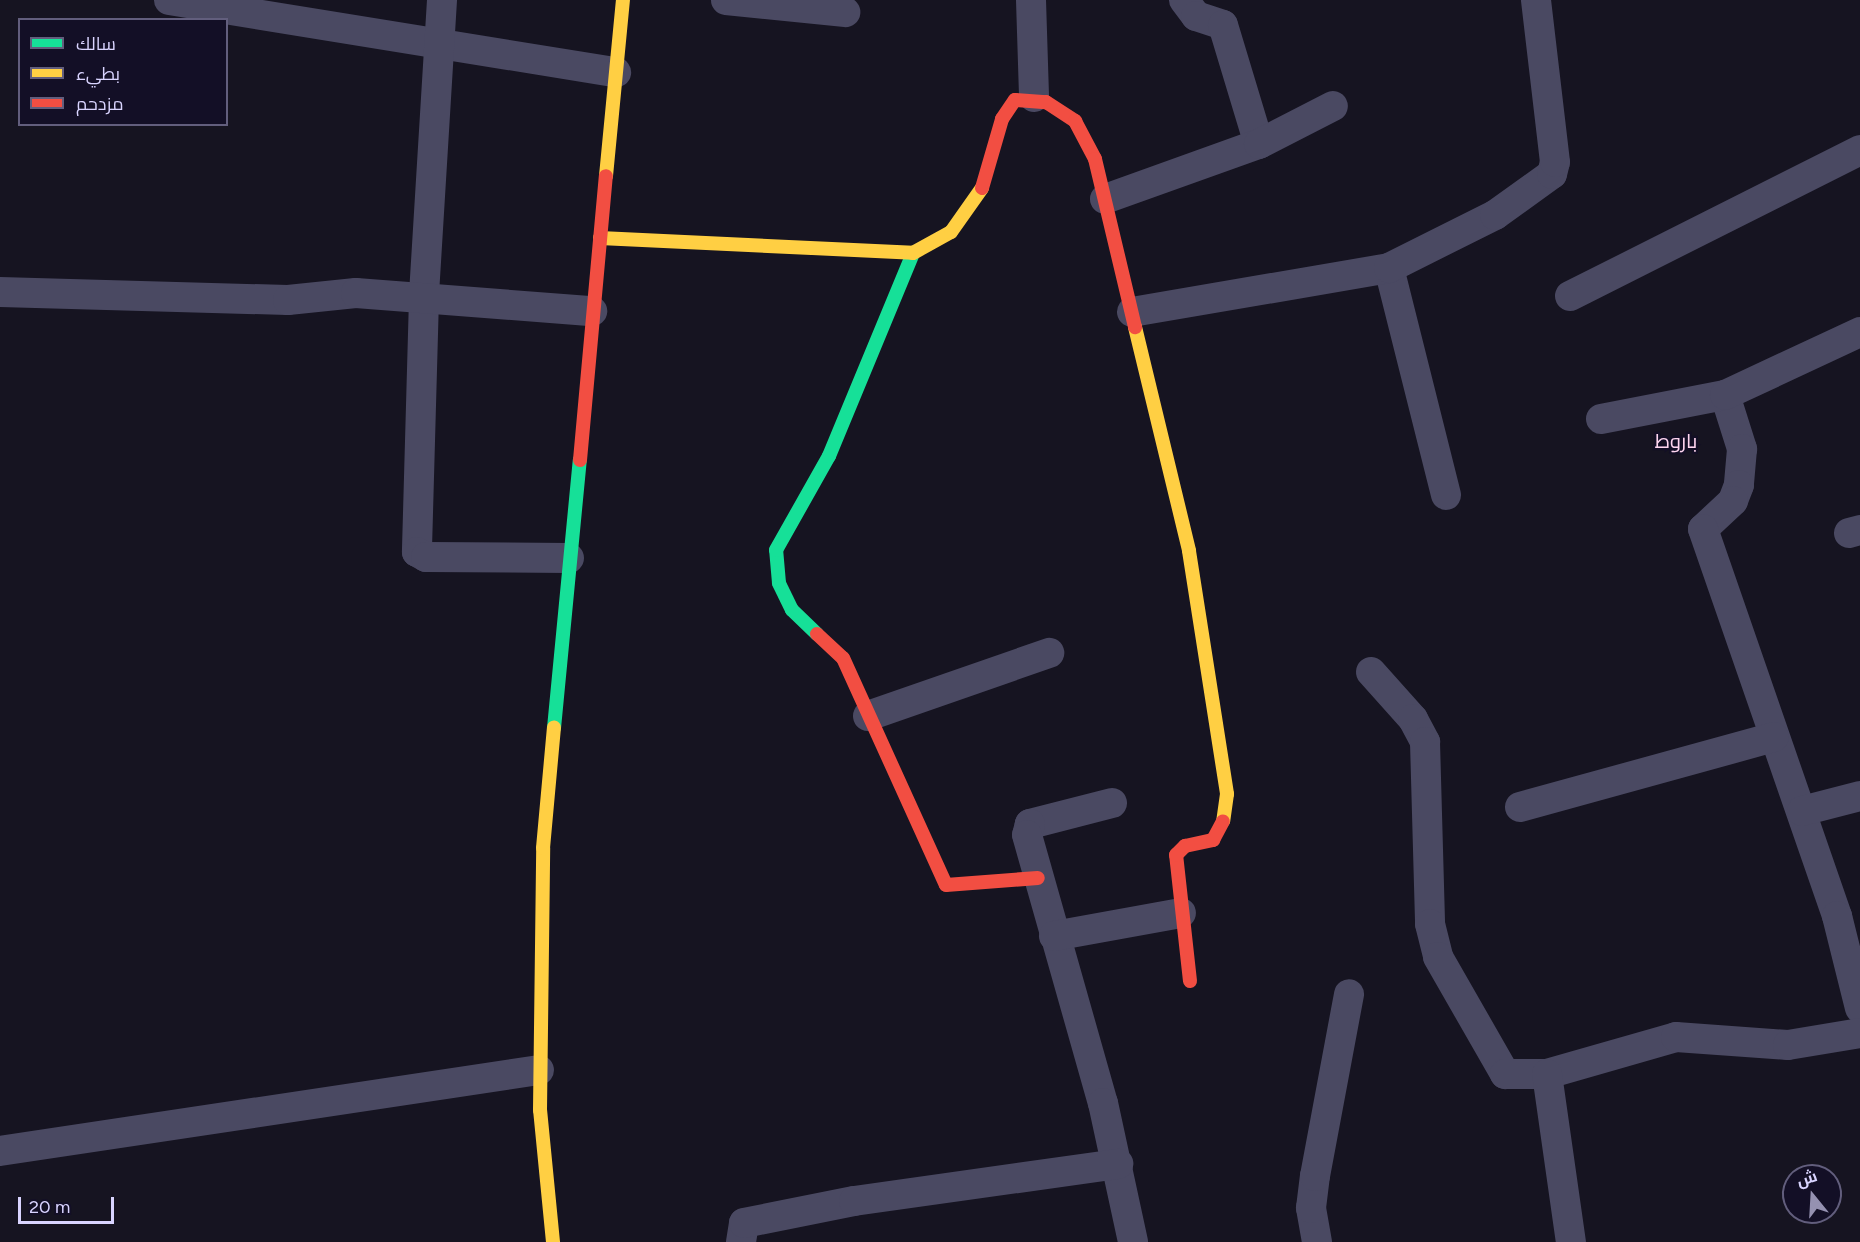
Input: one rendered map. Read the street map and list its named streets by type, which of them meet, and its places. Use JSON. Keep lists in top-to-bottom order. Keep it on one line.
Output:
{"districts":["باروط"],"legend":["سالك","بطيء","مزدحم"],"scale_bar":"20 m","north":"top"}
